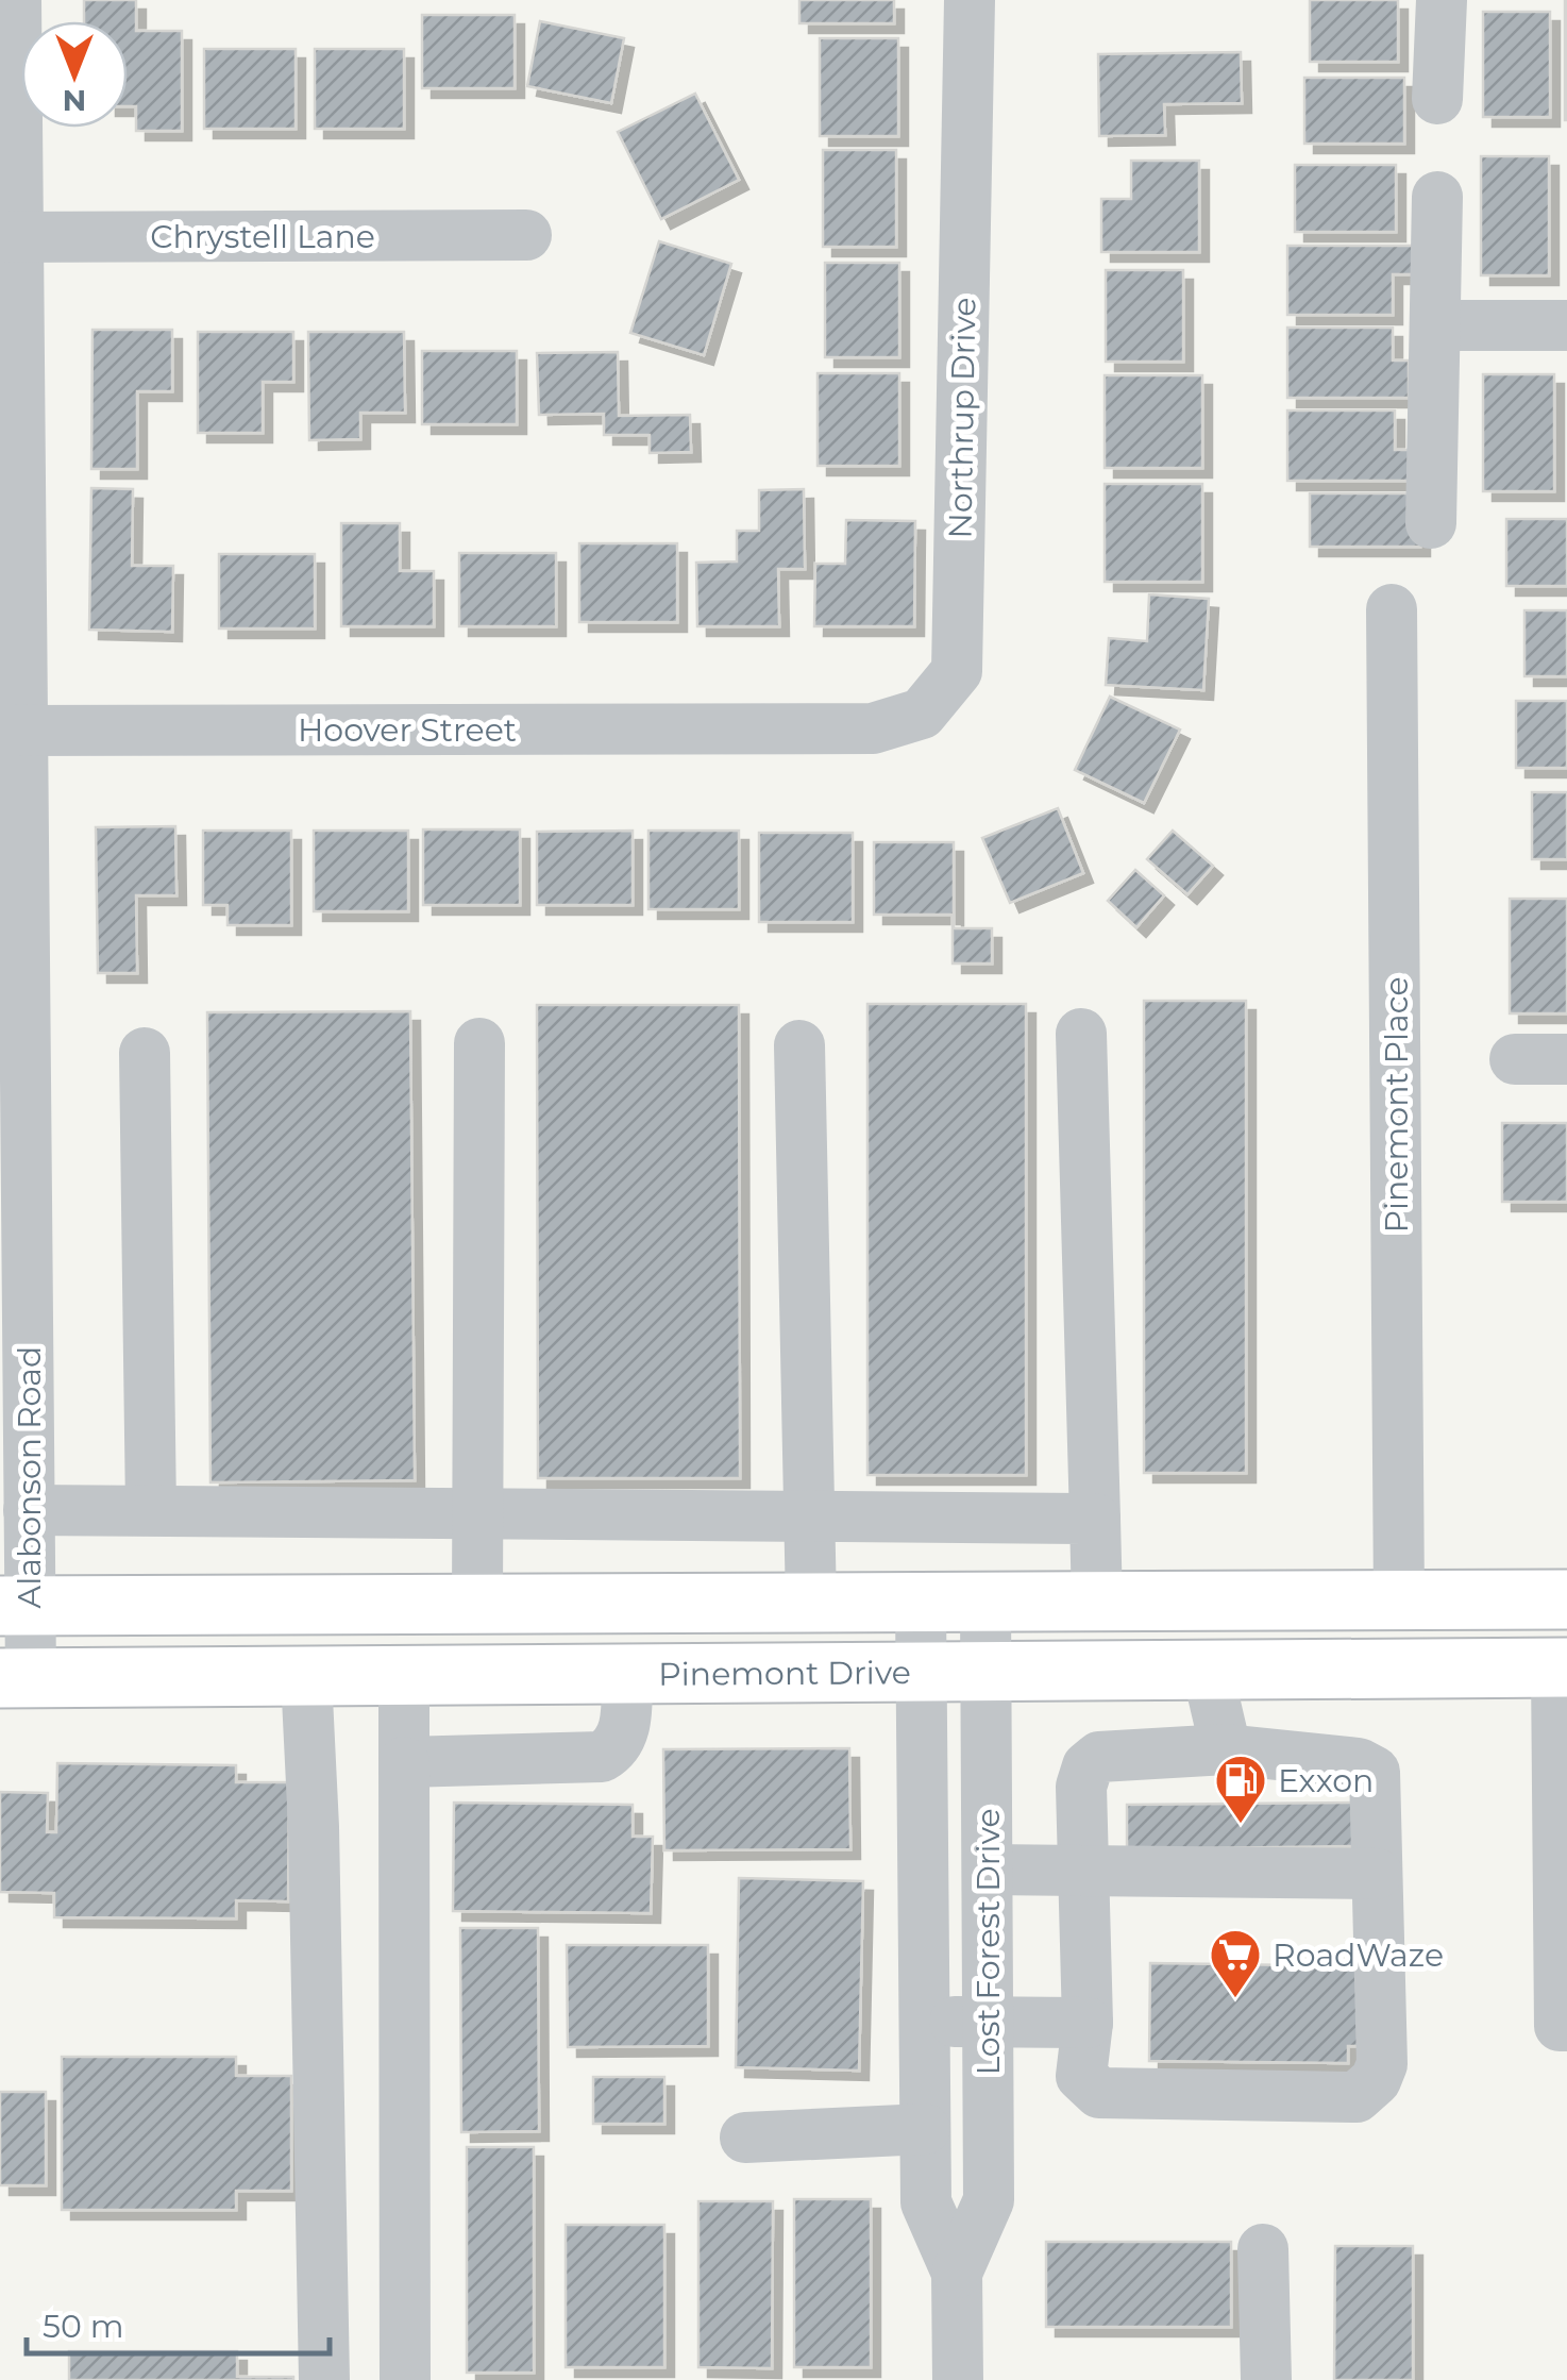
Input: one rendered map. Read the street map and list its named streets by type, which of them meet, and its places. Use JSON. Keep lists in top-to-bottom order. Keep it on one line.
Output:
{"streets":{"main road":["Pinemont Drive"],"street":["Chrystell Lane","Northrup Drive","Hoover Street","Pinemont Place","Alabonson Road","Lost Forest Drive"]},"crossings":[["Chrystell Lane","Alabonson Road"],["Northrup Drive","Hoover Street"],["Hoover Street","Alabonson Road"],["Alabonson Road","Pinemont Drive"],["Pinemont Drive","Lost Forest Drive"]],"places":{"fuel station":["Exxon"],"supermarket":["RoadWaze"]},"scale_bar":"50 m","north":"bottom"}
